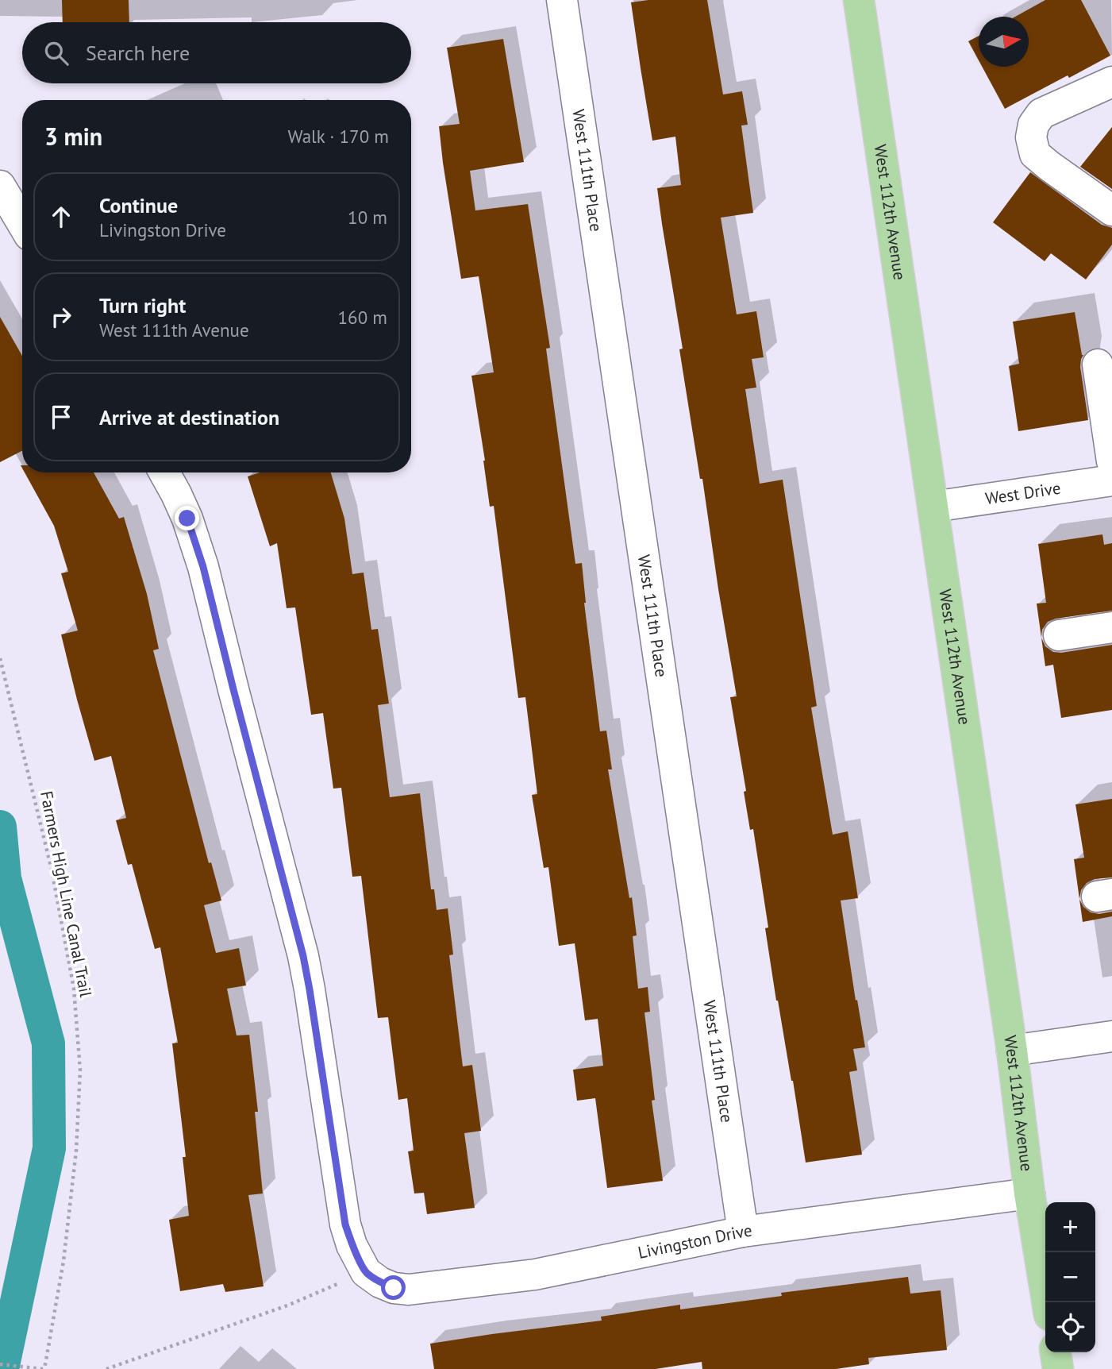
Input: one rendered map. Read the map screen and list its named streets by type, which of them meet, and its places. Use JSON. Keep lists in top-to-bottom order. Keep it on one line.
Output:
{"streets":{"main road":["West 112th Avenue"],"street":["West 111th Place","West Drive","Livingston Drive"],"path":["Farmers High Line Canal Trail"]},"crossings":[["West 111th Place","Livingston Drive"],["West 112th Avenue","West Drive"],["West 112th Avenue","Livingston Drive"]],"north":"right","page":{"search":"Search here","heading":["3 min","Walk · 170 m"],"list":[["Continue","Livingston Drive","10 m"],["Turn right","West 111th Avenue","160 m"],"Arrive at destination"],"map_buttons":["+","−"]}}
